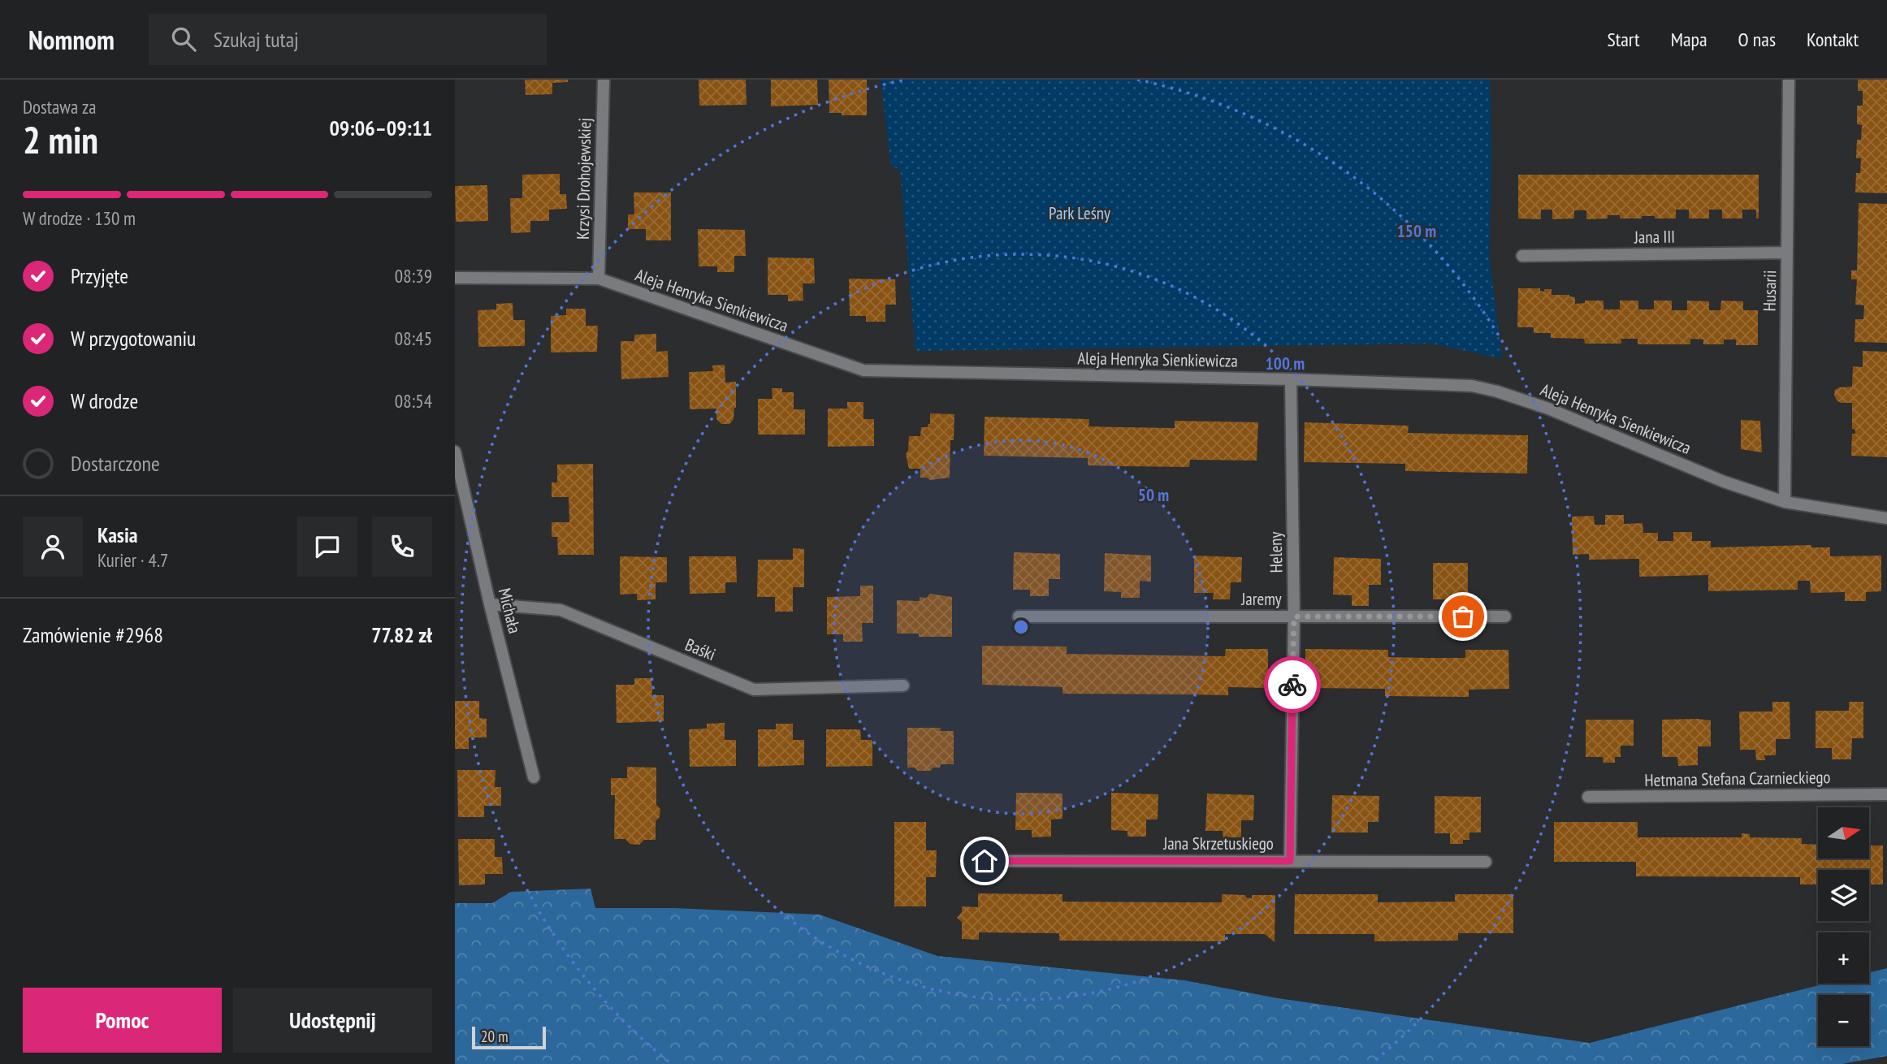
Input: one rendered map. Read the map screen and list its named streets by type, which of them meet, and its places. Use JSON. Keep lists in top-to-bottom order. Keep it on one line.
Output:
{"streets":{"street":["Krzysi Drohojewskiej","Jana III","Husarii","Aleja Henryka Sienkiewicza","Heleny","Jaremy","Michała","Baśki","Hetmana Stefana Czarnieckiego","Jana Skrzetuskiego"]},"crossings":[["Krzysi Drohojewskiej","Aleja Henryka Sienkiewicza"],["Jana III","Husarii"],["Husarii","Aleja Henryka Sienkiewicza"],["Aleja Henryka Sienkiewicza","Heleny"],["Heleny","Jaremy"],["Heleny","Jana Skrzetuskiego"],["Michała","Baśki"]],"parks":["Park Leśny"],"scale_bar":"20 m","north":"right","page":{"header":"Nomnom","search":"Szukaj tutaj","nav":["Start","Mapa","O nas","Kontakt"],"heading":["2 min","Dostawa za","09:06–09:11"],"panel":["Kasia","Kurier · 4.7","Zamówienie #2968","77.82 zł"],"bar":"W drodze · 130 m","list":[["Przyjęte","08:39"],["W przygotowaniu","08:45"],["W drodze","08:54"],"Dostarczone"],"map_buttons":["+","−"],"buttons":["Pomoc","Udostępnij"],"scale":"20 m"},"rings":["150 m","100 m","50 m"]}
